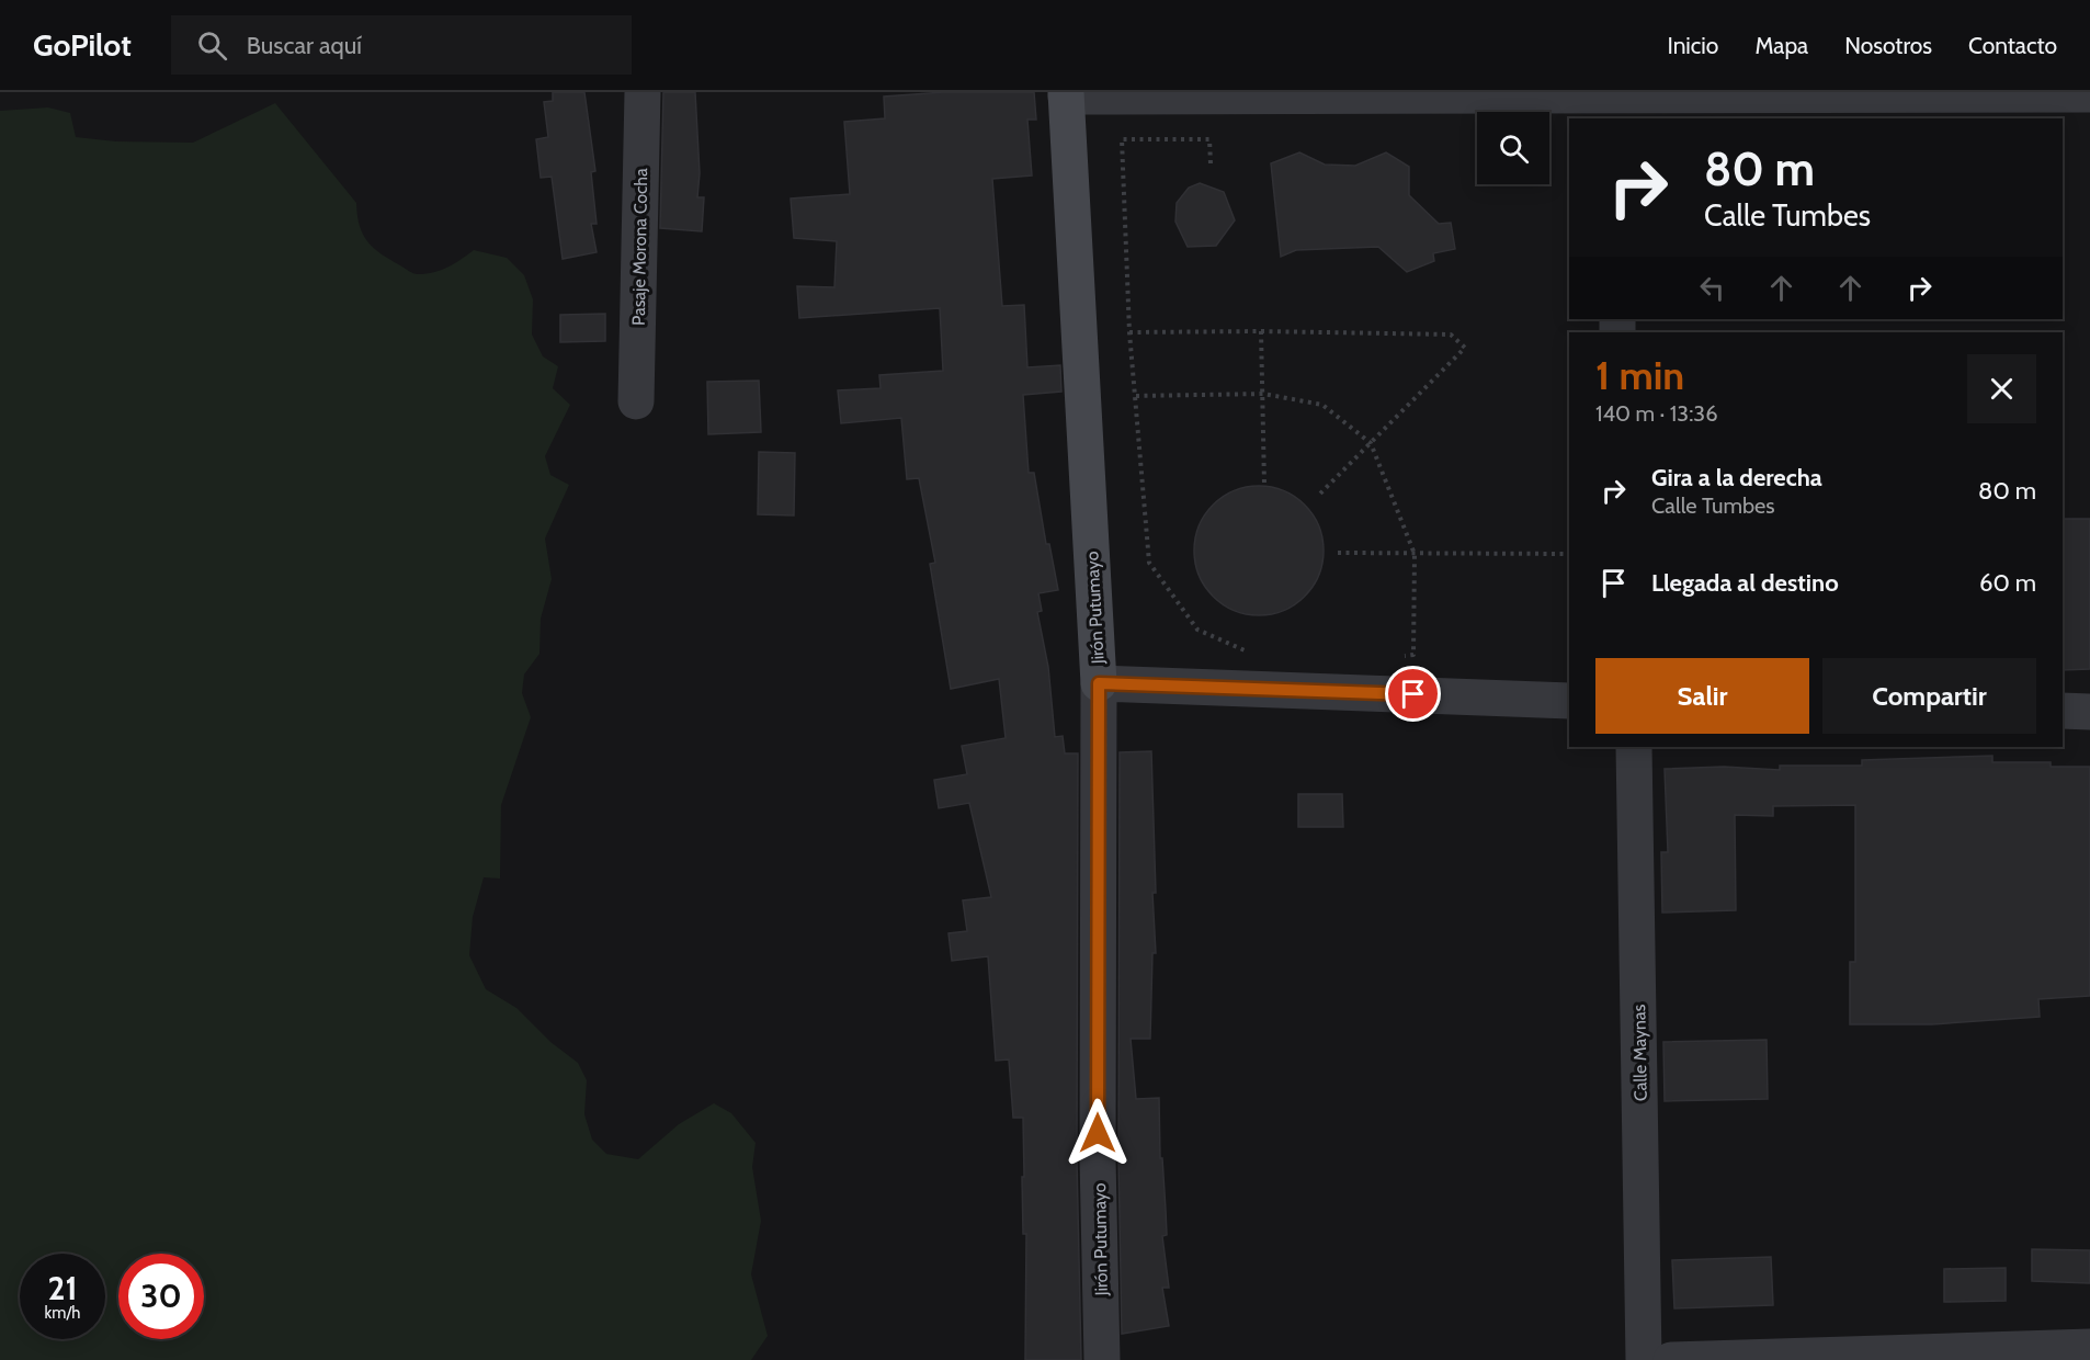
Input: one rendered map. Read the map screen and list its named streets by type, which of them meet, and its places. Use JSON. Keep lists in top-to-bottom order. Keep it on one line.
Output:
{"streets":{"street":["Pasaje Morona Cocha","Jirón Putumayo","Calle Maynas"]},"page":{"header":"GoPilot","search":"Buscar aquí","nav":["Inicio","Mapa","Nosotros","Contacto"],"turn":["80 m","Calle Tumbes"],"heading":["1 min","140 m · 13:36"],"list":[{"name":"Gira a la derecha","note":"Calle Tumbes","value":"80 m"},{"name":"Llegada al destino","value":"60 m"}],"buttons":["Salir","Compartir"],"speed":"21 km/h","limit":"30"}}
